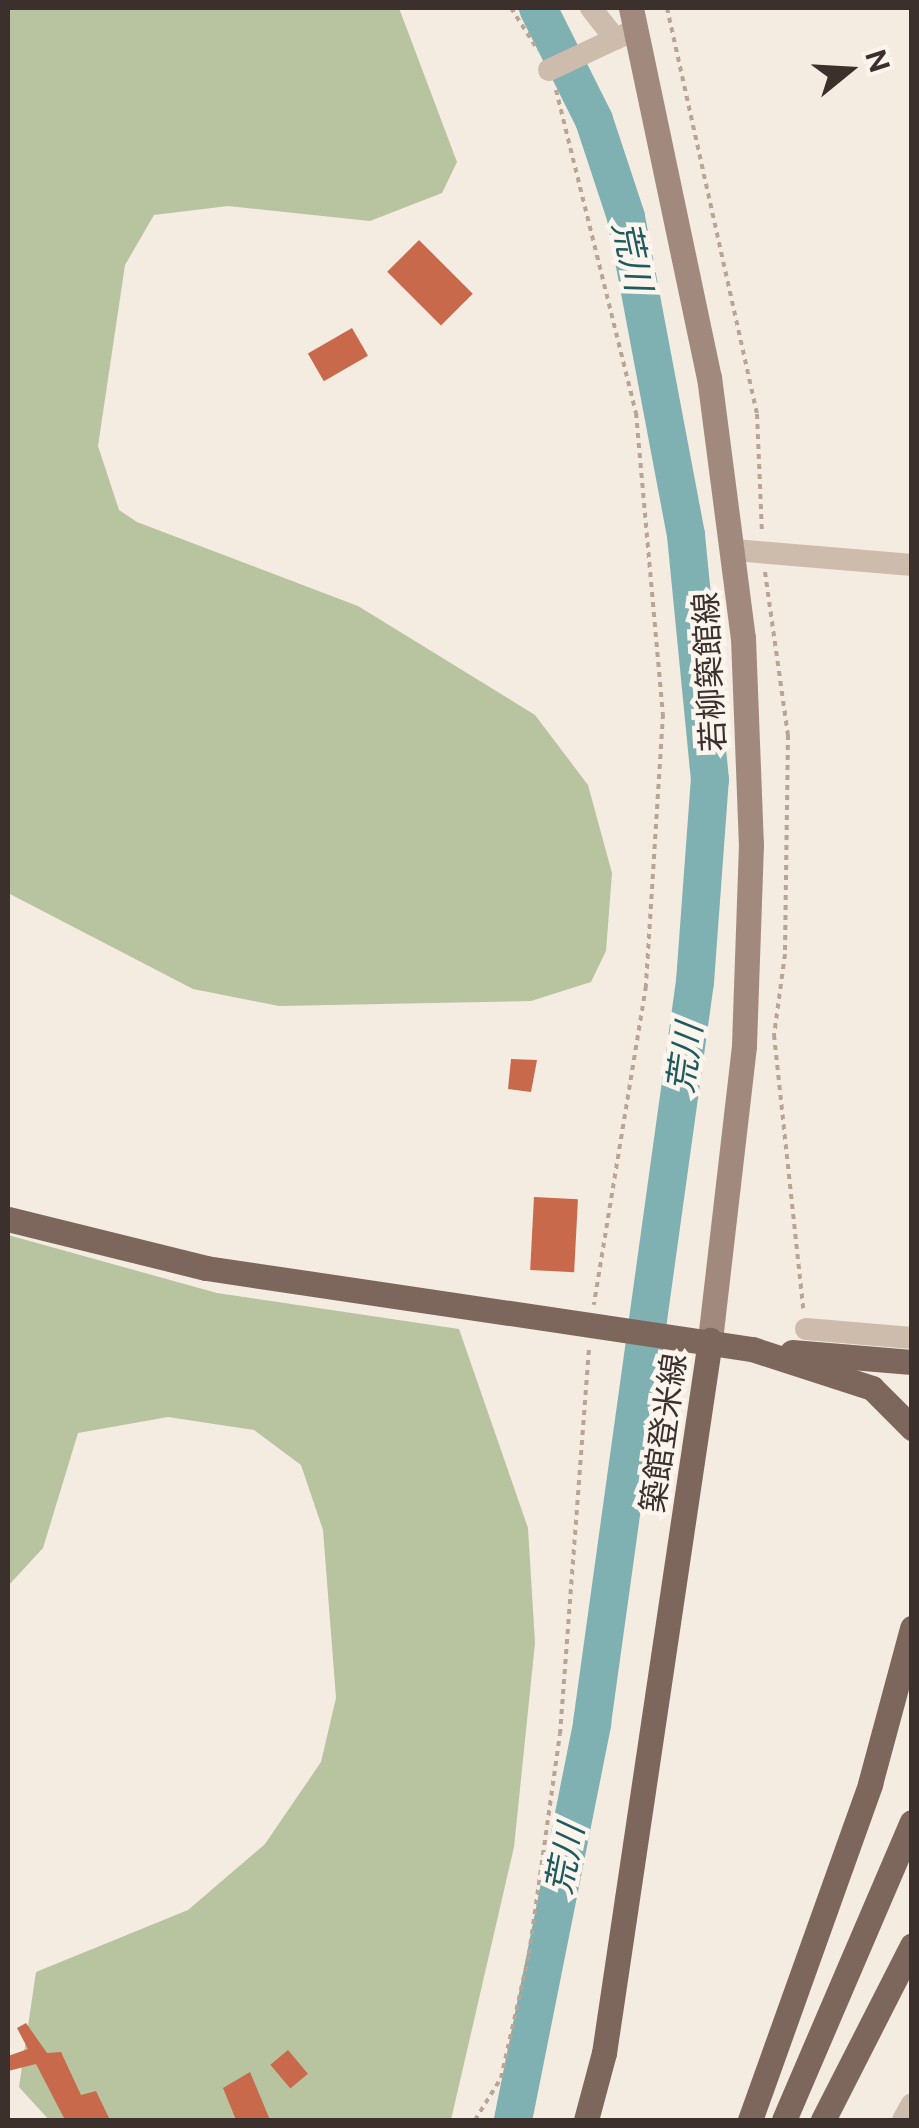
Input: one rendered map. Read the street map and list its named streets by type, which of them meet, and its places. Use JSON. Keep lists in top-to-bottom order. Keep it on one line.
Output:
{"streets":{"main road":["若柳築館線","築館登米線"]},"crossings":[["若柳築館線","築館登米線"]],"water":["荒川"],"north":"right"}
